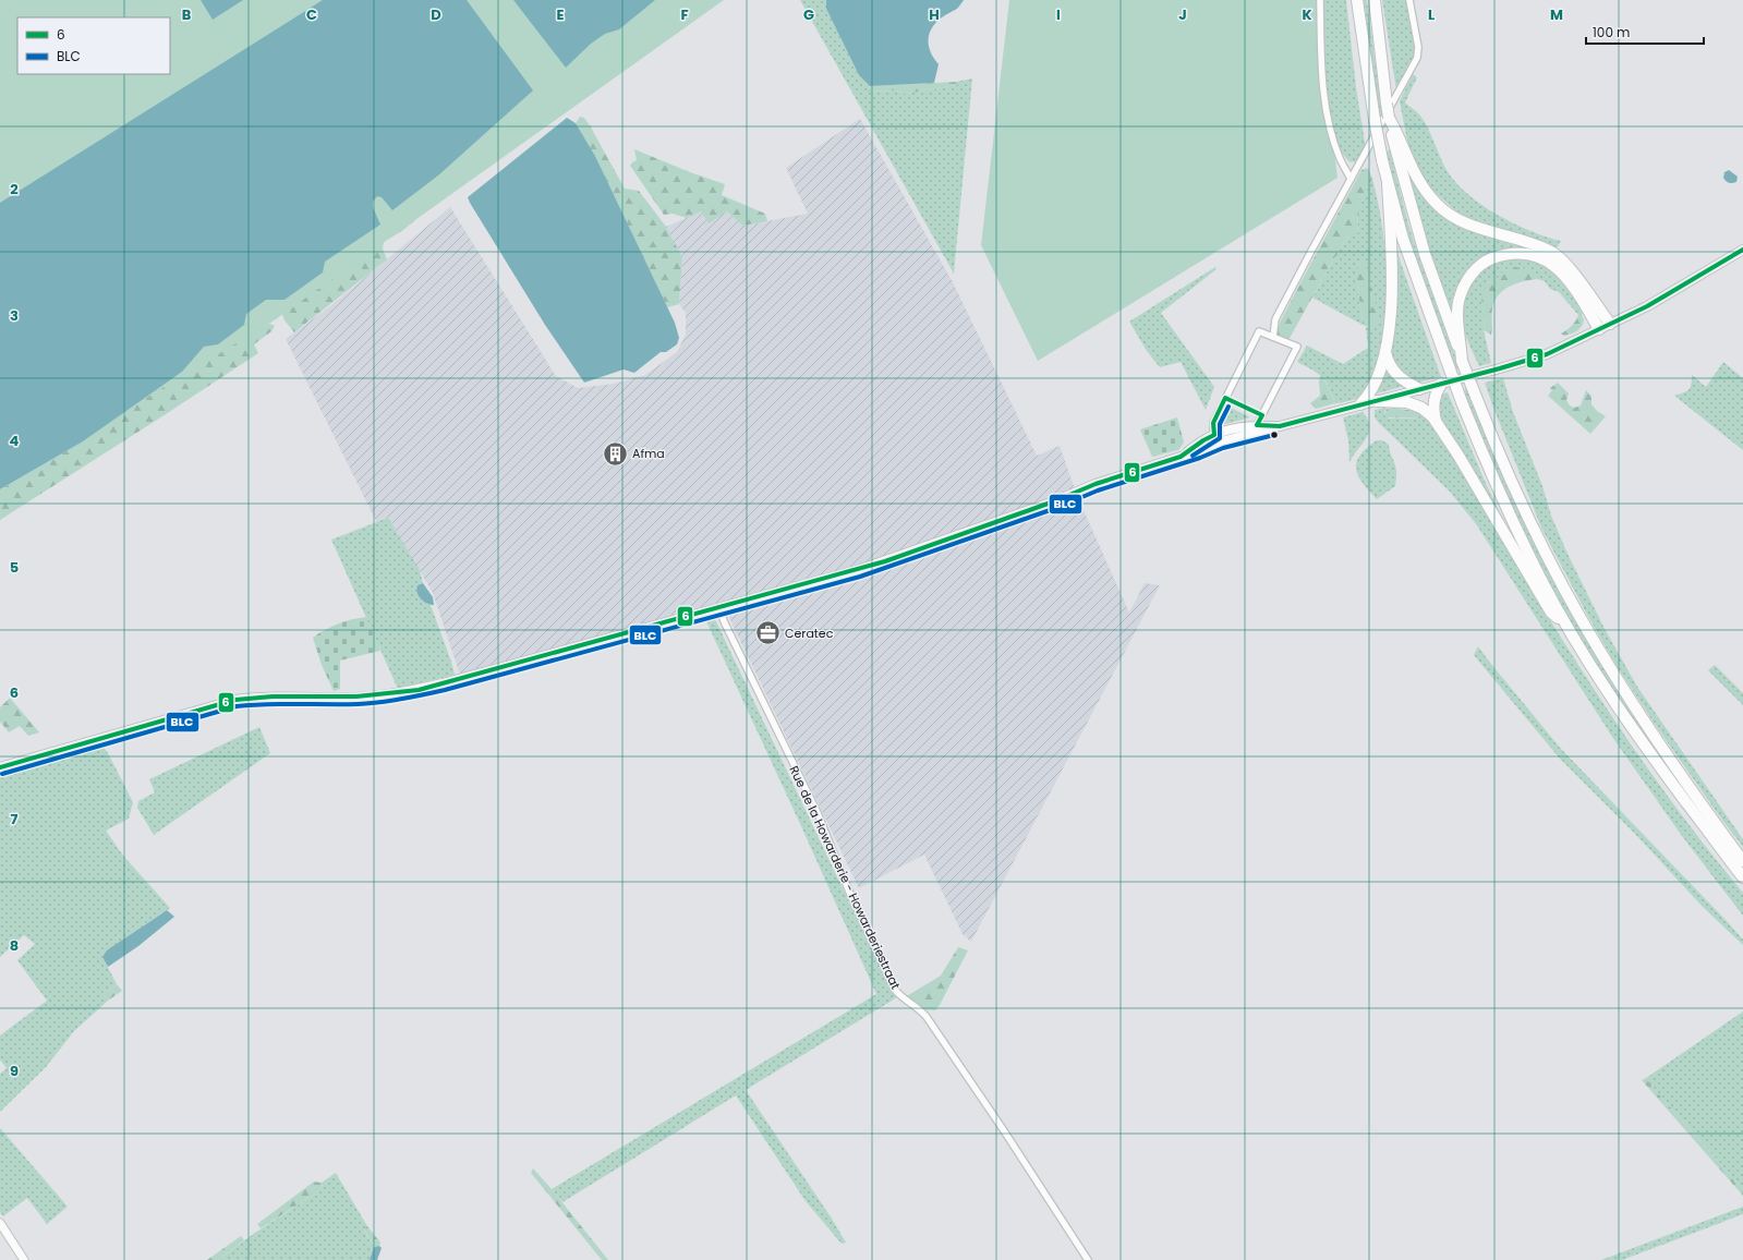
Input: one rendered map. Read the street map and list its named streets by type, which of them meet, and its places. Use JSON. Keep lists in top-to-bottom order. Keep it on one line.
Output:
{"streets":{"street":["Rue de la Howarderie - Howarderiestraat"]},"places":{"building":["Afma"],"office":["Ceratec"]},"lines":["transit line 6","transit line BLC"],"legend":["6","BLC"],"scale_bar":"100 m","grid":{"columns":["B","C","D","E","F","G","H","I","J","K","L","M"],"rows":["2","3","4","5","6","7","8","9"]}}
